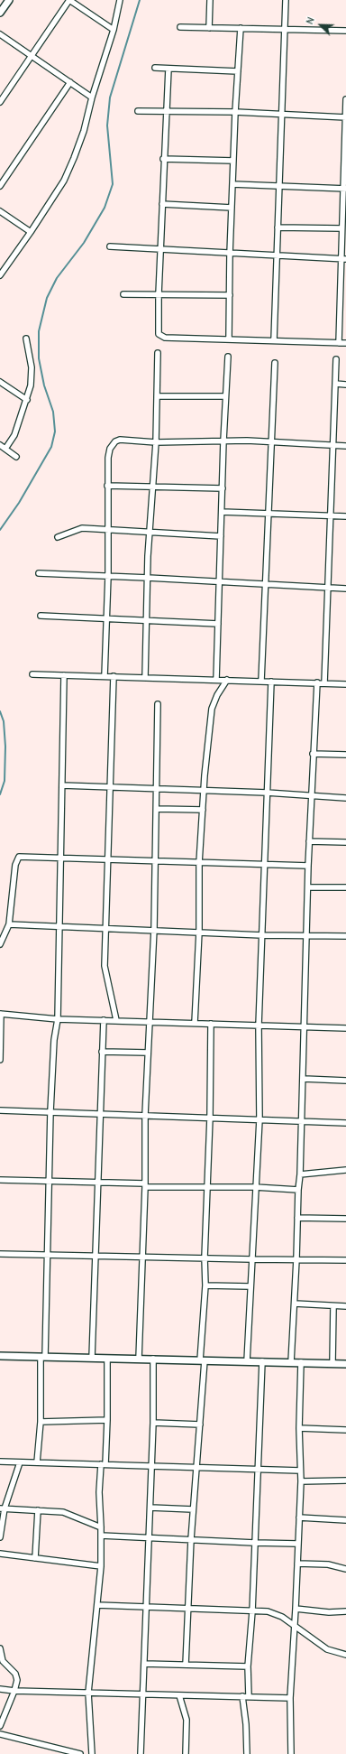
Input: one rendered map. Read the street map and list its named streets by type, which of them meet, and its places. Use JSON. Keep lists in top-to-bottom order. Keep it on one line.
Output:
{"north":"top left"}
